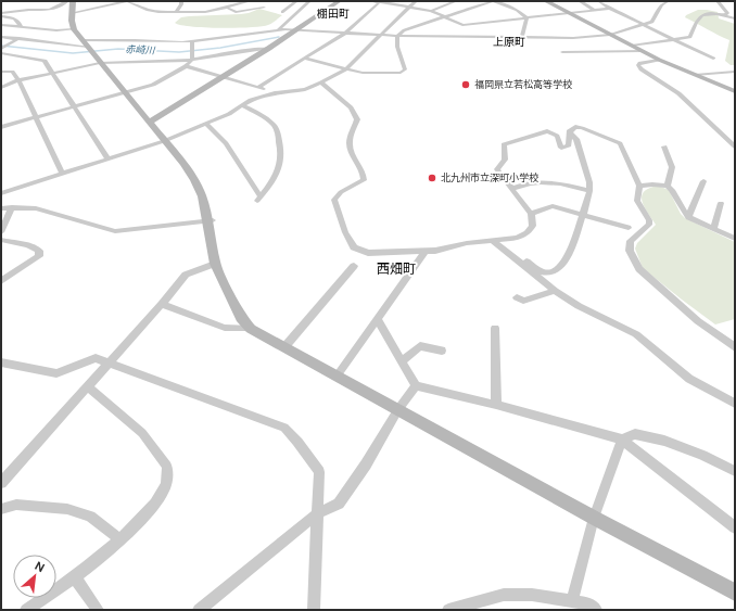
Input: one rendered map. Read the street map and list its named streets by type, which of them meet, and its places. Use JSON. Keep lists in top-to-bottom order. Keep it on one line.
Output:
{"districts":["棚田町","上原町","西畑町"],"water":["赤崎川"],"places":["福岡県立若松高等学校","北九州市立深町小学校"],"north":"top right"}
